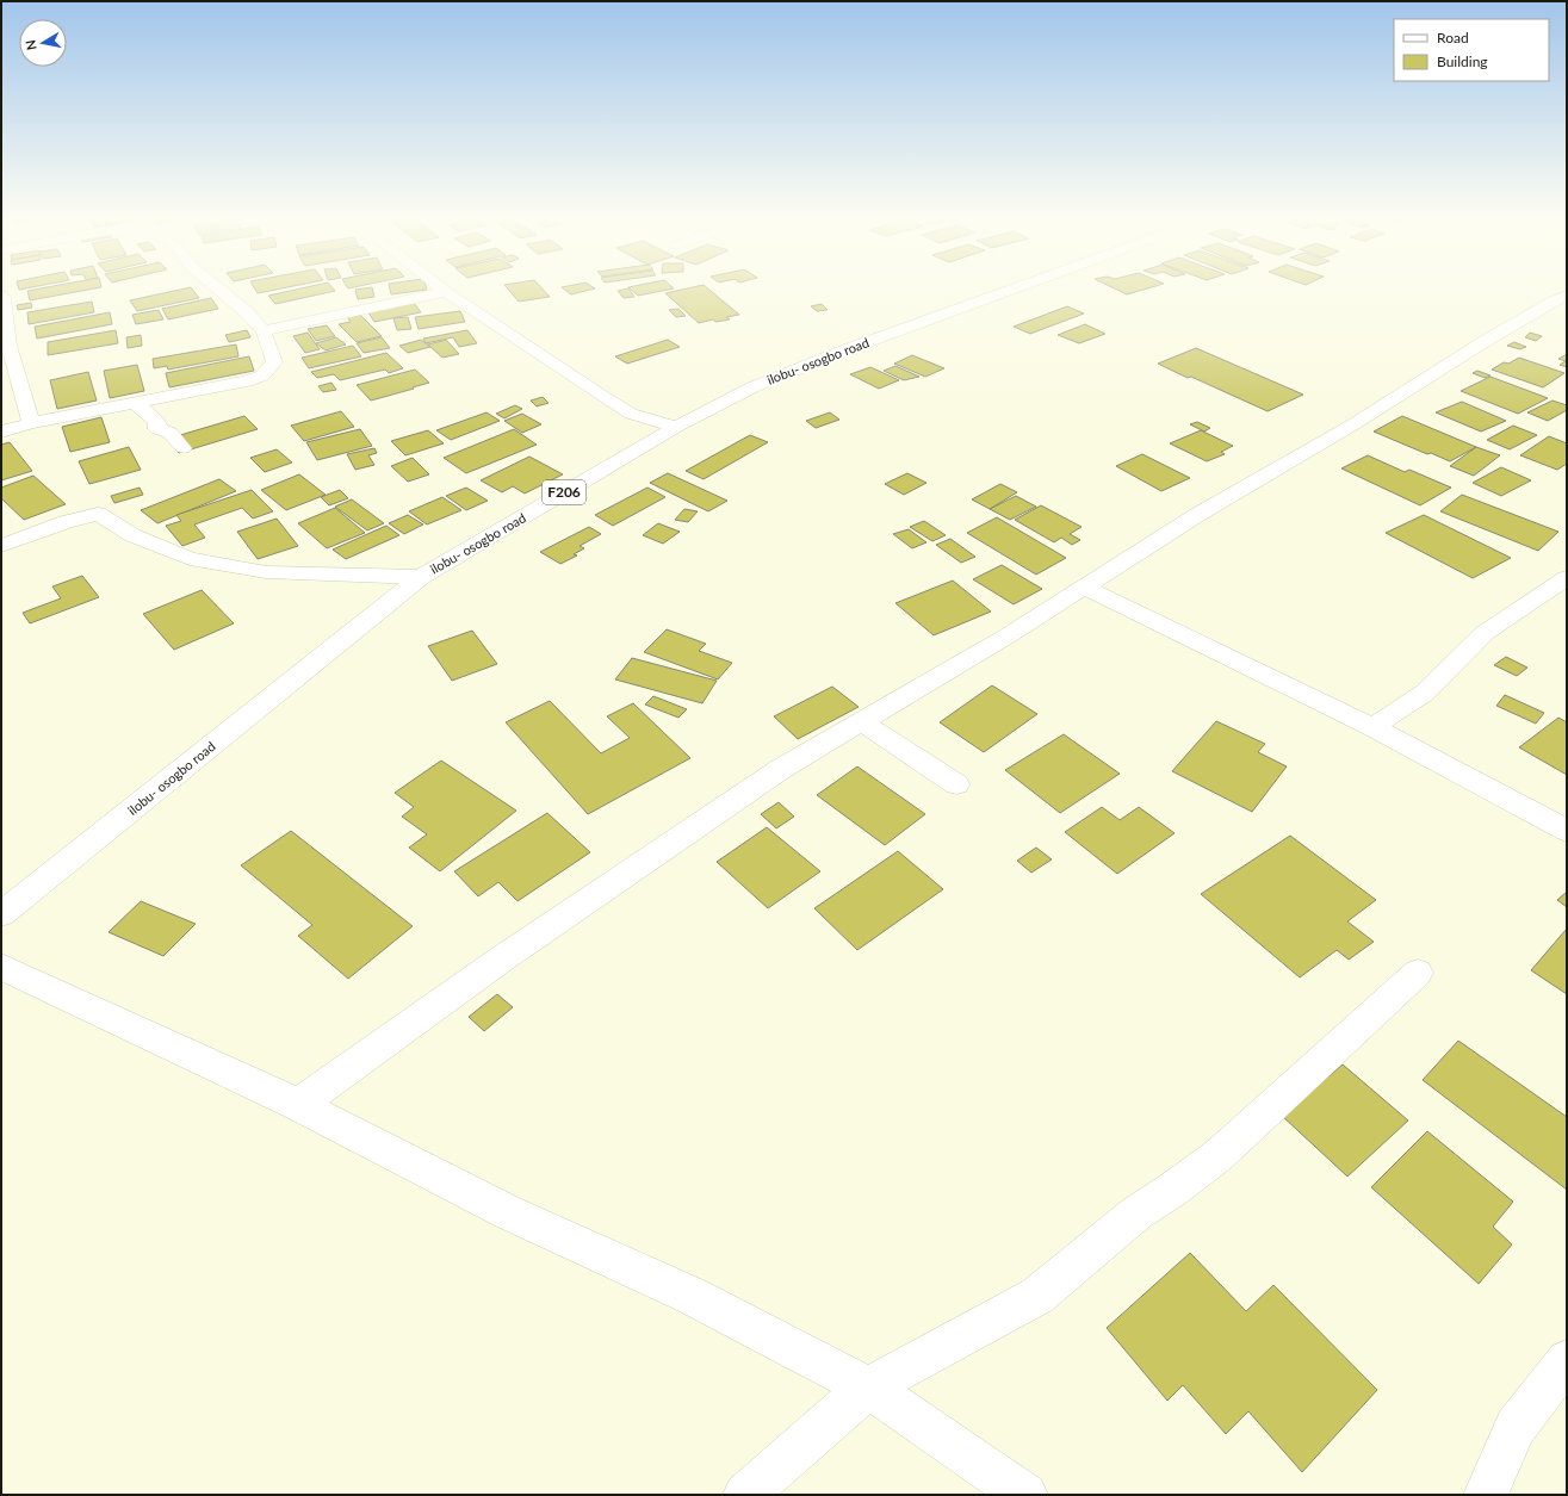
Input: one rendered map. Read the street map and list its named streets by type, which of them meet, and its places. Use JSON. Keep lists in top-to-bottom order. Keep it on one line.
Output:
{"streets":{"street":["ilobu- osogbo road","F206"]},"legend":["Road","Building"],"north":"left"}
